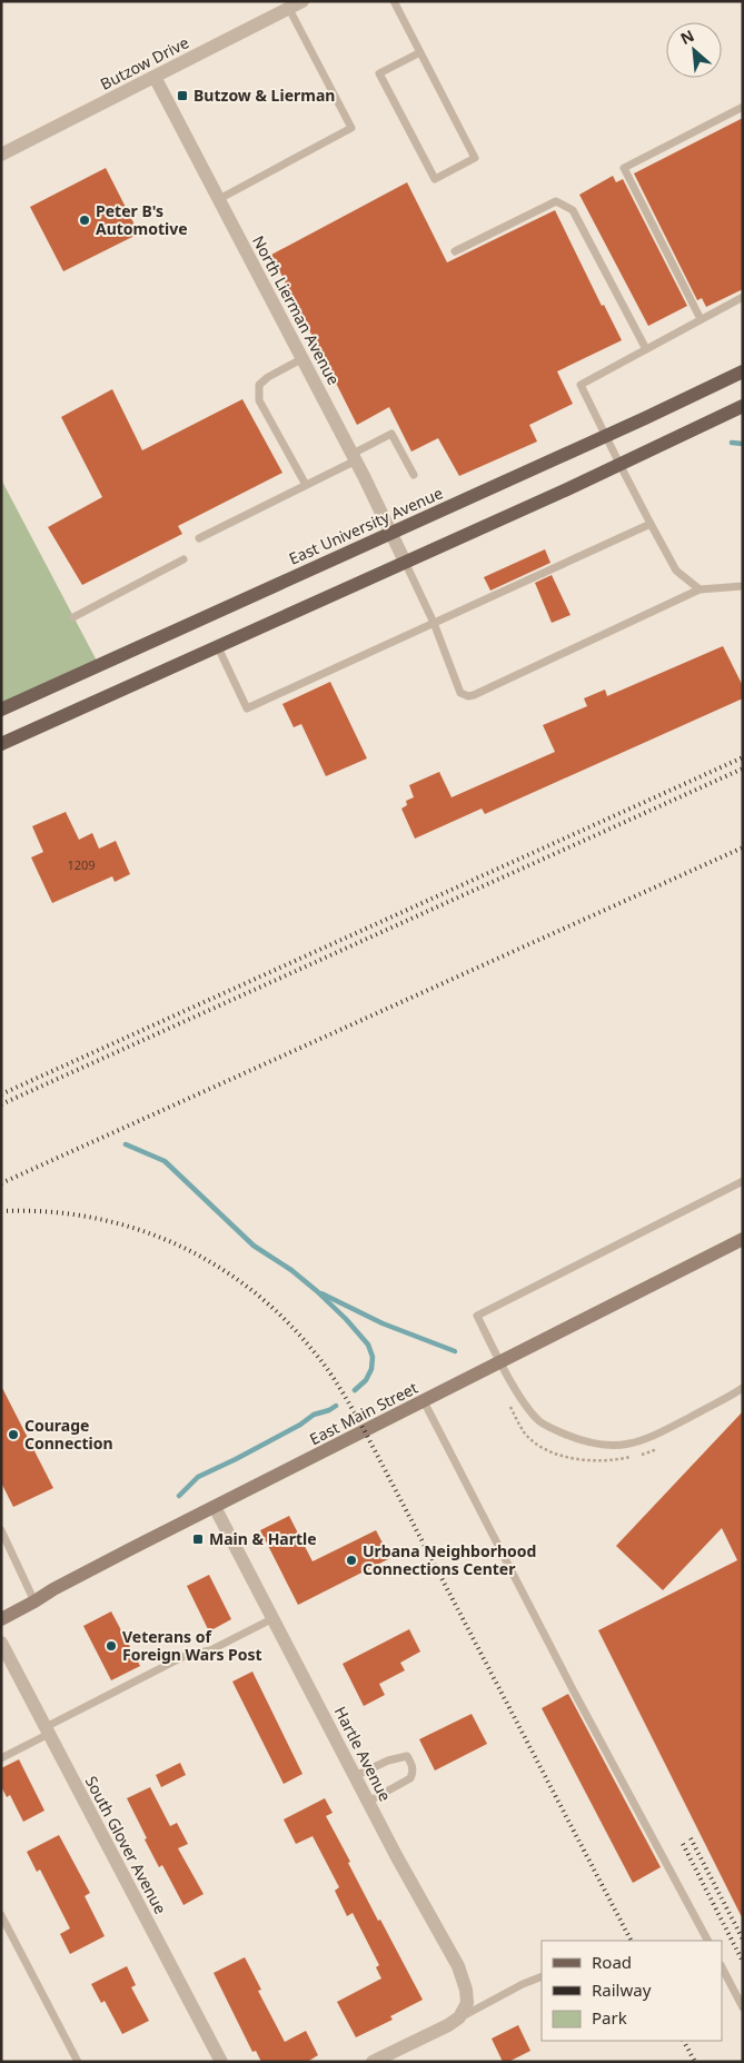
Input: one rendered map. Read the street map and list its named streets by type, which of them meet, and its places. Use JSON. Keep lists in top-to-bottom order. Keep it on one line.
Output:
{"streets":{"main road":["East University Avenue","East Main Street"],"street":["Butzow Drive","North Lierman Avenue","Hartle Avenue","South Glover Avenue"]},"crossings":[["Butzow Drive","North Lierman Avenue"],["North Lierman Avenue","East University Avenue"],["East Main Street","Hartle Avenue"]],"places":{"transit":["Butzow & Lierman","Main & Hartle"],"other":["Peter B's Automotive","Courage Connection","Urbana Neighborhood Connections Center","Veterans of Foreign Wars Post"]},"house_numbers":["1209"],"legend":["Road","Railway","Park"],"north":"top left"}
